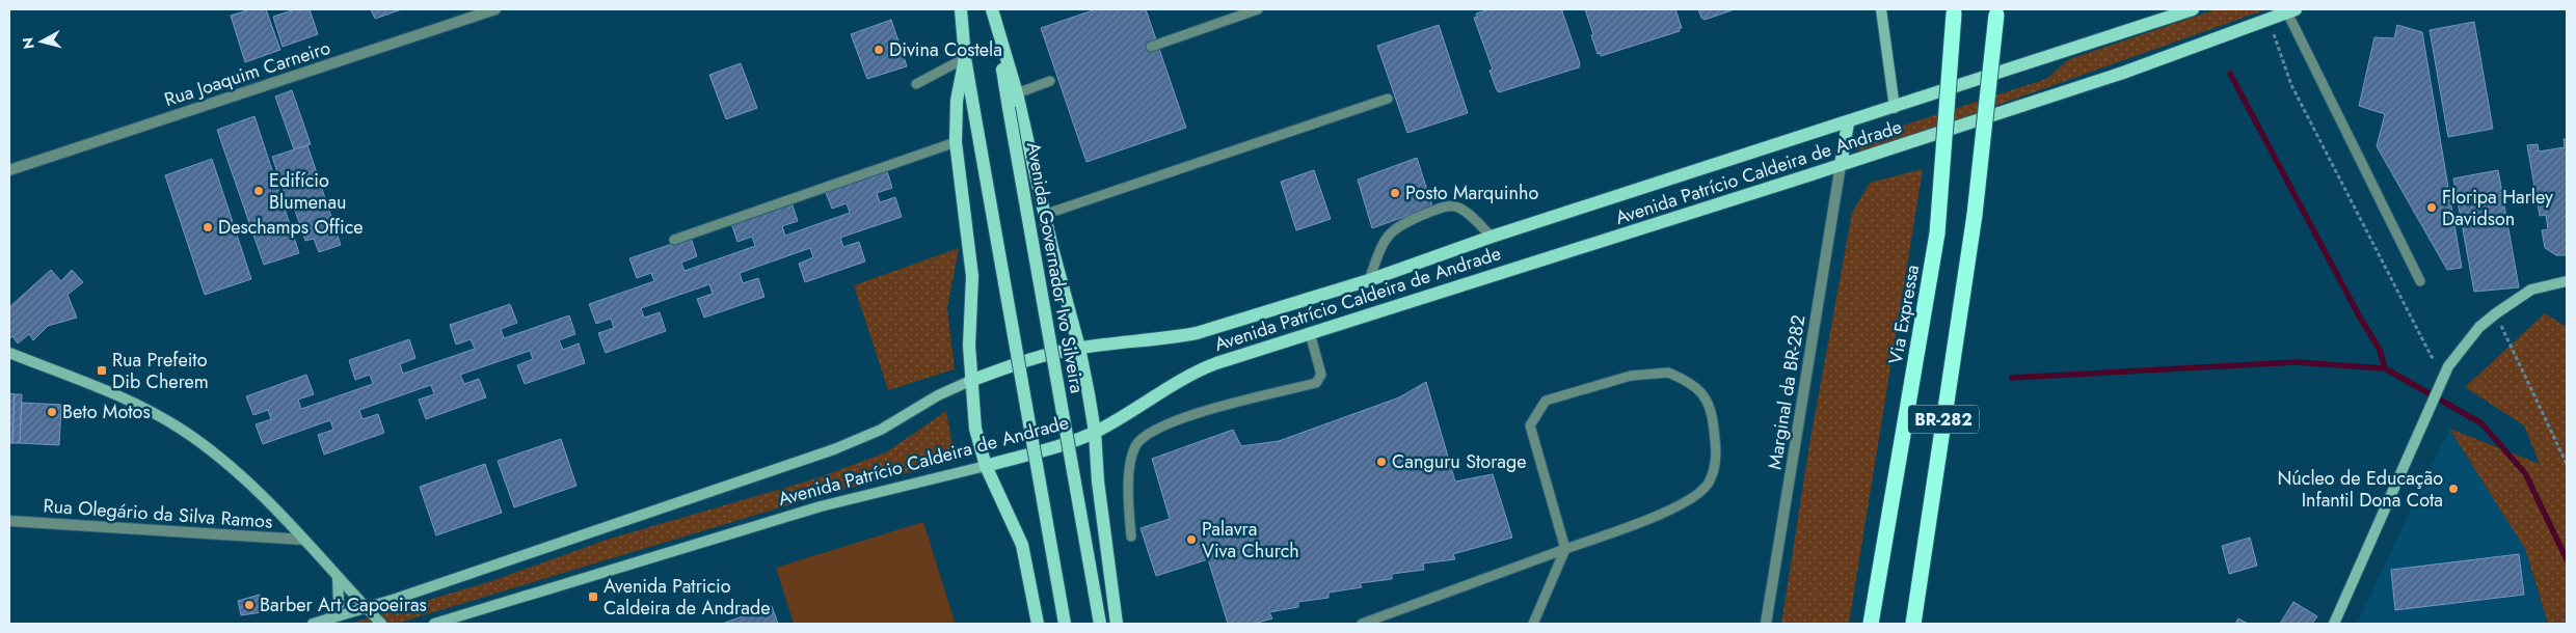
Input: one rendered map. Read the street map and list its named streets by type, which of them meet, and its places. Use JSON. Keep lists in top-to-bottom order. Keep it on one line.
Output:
{"streets":{"highway":["Via Expressa","BR-282"],"main road":["Avenida Patrício Caldeira de Andrade","Avenida Governador Ivo Silveira"],"street":["Rua Joaquim Carneiro","Marginal da BR-282","Rua Olegário da Silva Ramos"]},"crossings":[["Avenida Patrício Caldeira de Andrade","Marginal da BR-282"]],"places":{"other":["Divina Costela","Edifício Blumenau","Posto Marquinho","Floripa Harley Davidson","Deschamps Office","Beto Motos","Canguru Storage","Núcleo de Educação Infantil Dona Cota","Palavra Viva Church","Barber Art Capoeiras"],"transit":["Rua Prefeito Dib Cherem","Avenida Patricio Caldeira de Andrade"]},"north":"left"}
